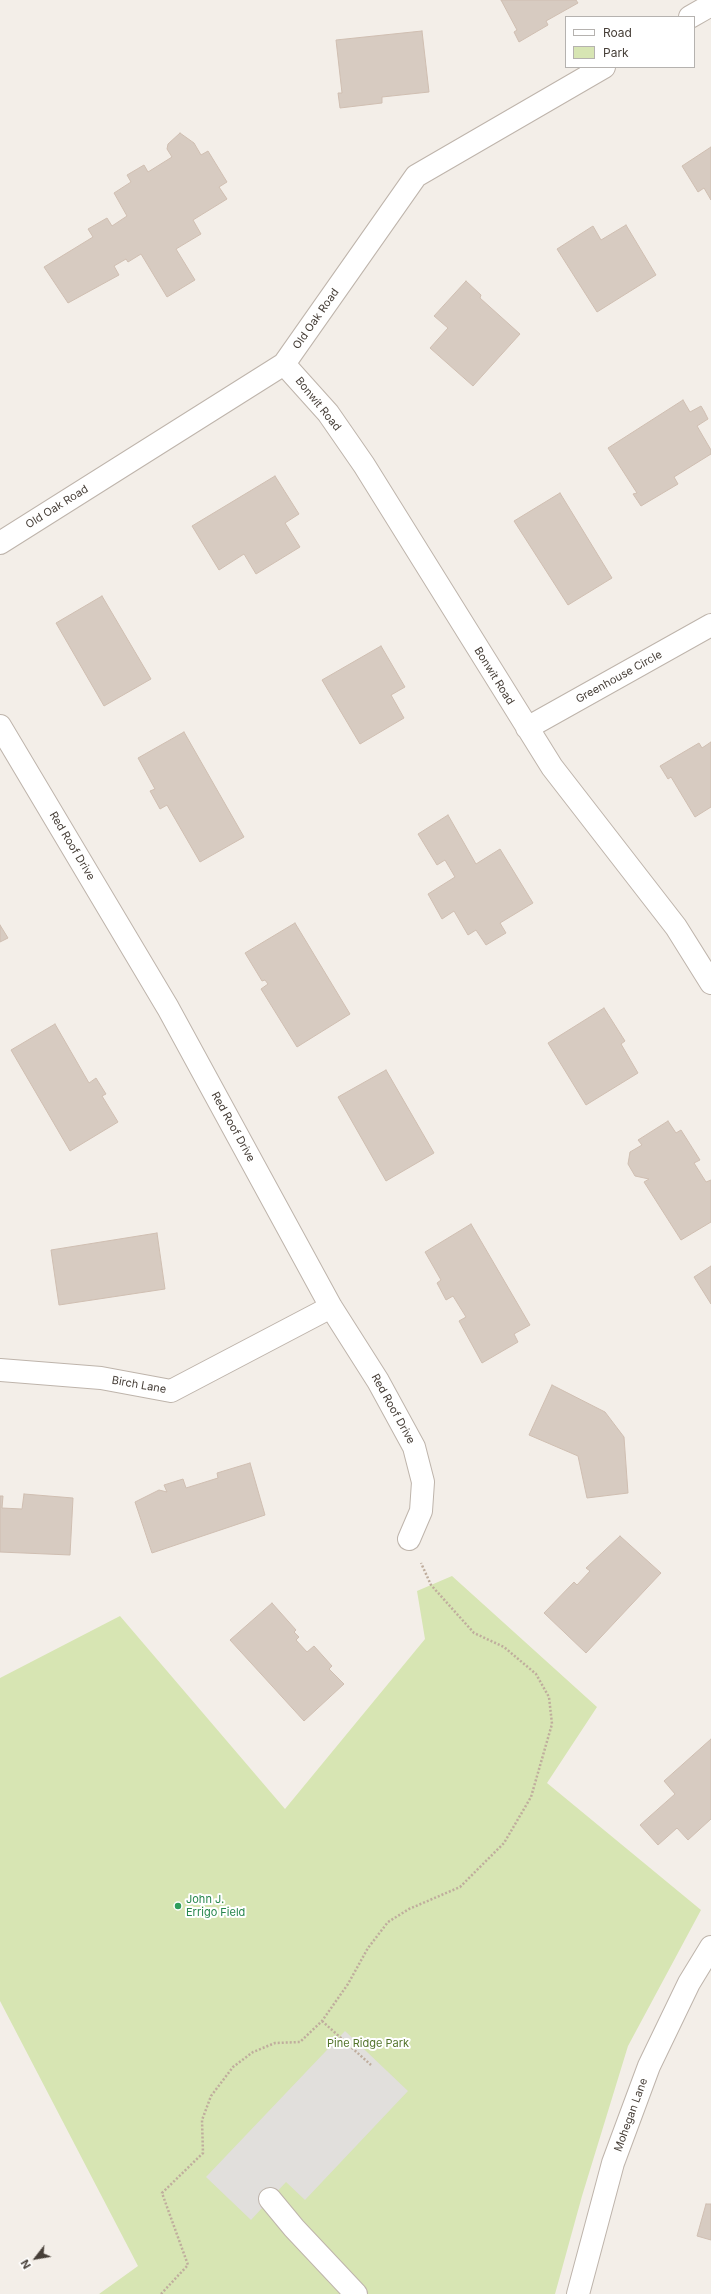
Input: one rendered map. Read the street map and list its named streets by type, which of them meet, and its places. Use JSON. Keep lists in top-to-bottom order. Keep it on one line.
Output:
{"streets":{"street":["Old Oak Road","Bonwit Road","Greenhouse Circle","Red Roof Drive","Birch Lane","Mohegan Lane"]},"crossings":[["Old Oak Road","Bonwit Road"],["Bonwit Road","Greenhouse Circle"],["Red Roof Drive","Birch Lane"]],"parks":["Pine Ridge Park"],"places":["John J. Errigo Field"],"legend":["Road","Park"],"north":"bottom left"}
